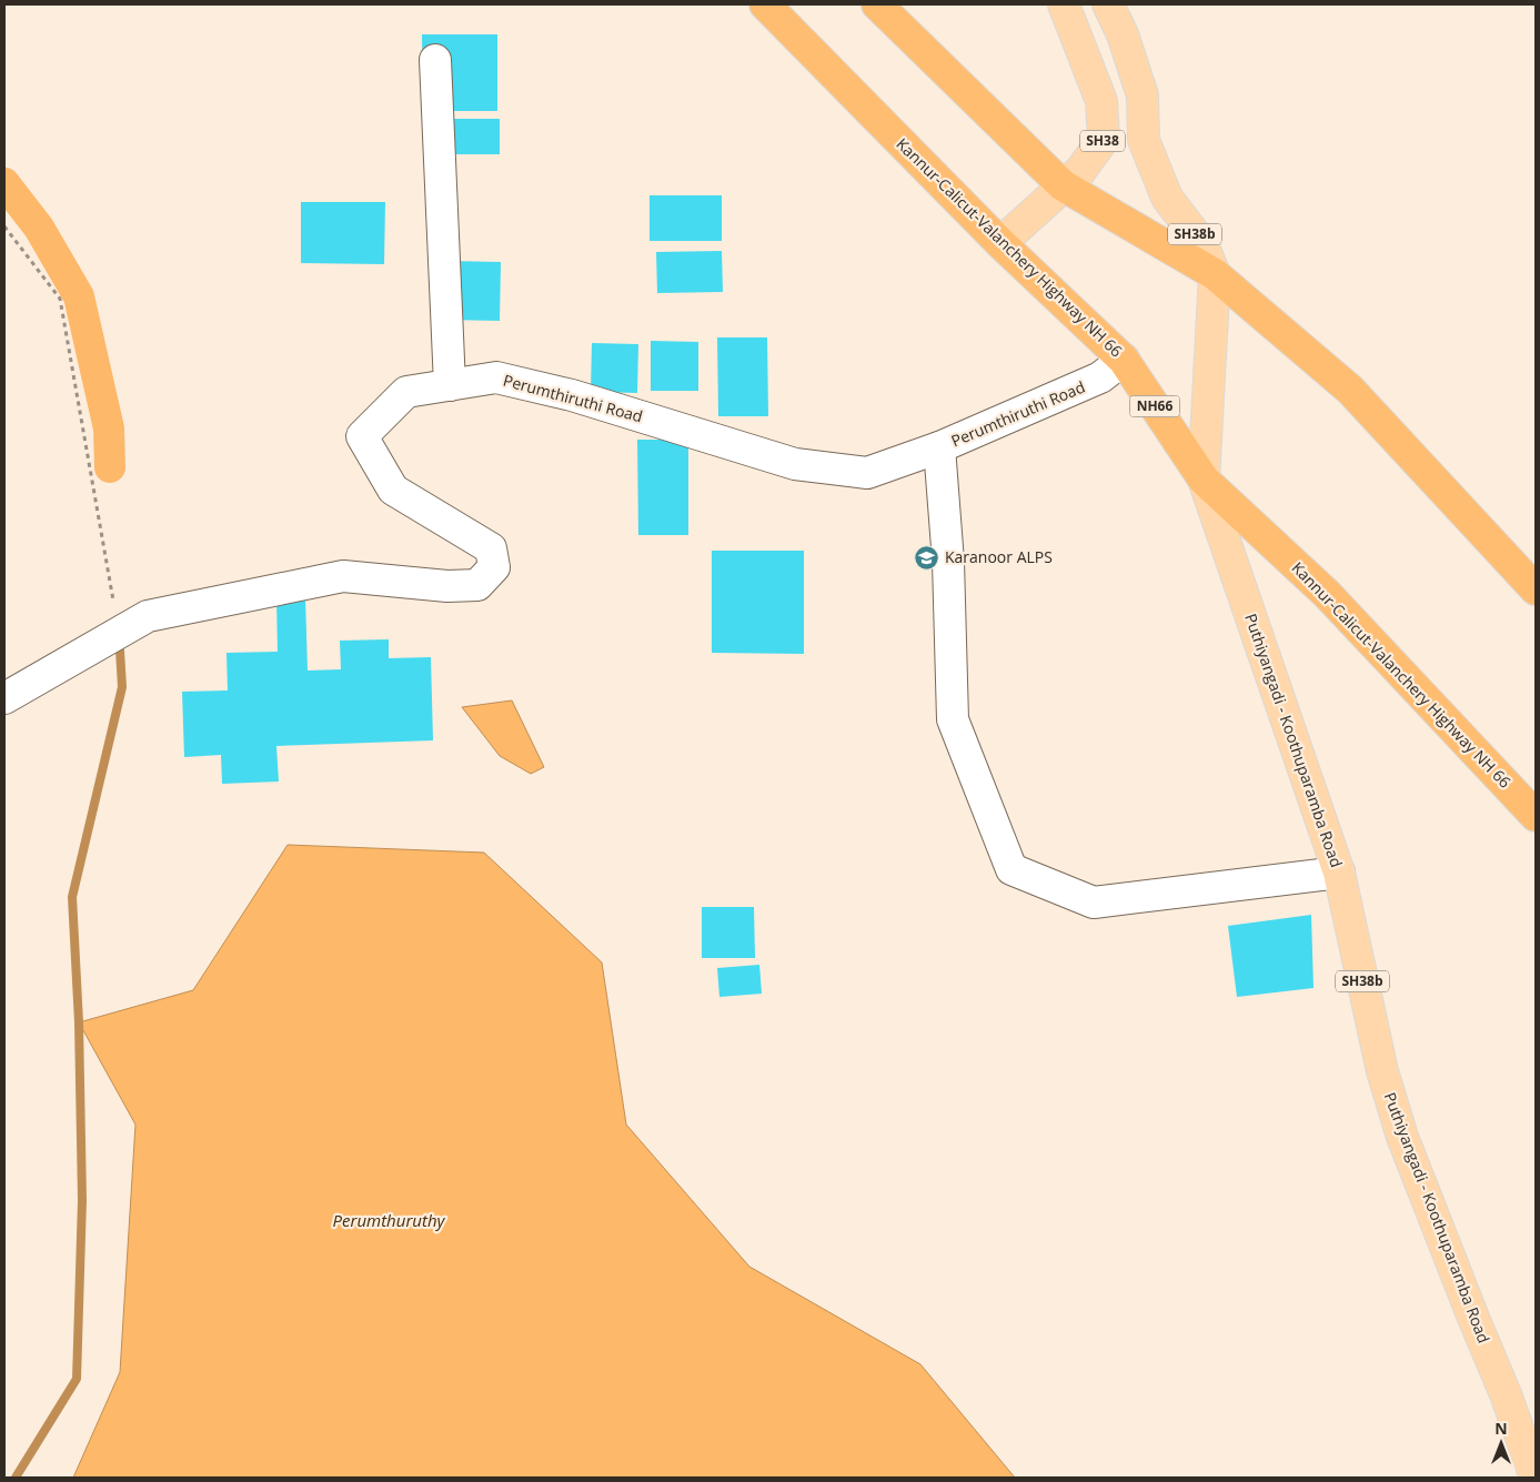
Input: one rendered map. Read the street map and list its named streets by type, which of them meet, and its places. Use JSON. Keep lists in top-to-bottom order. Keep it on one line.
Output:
{"streets":{"highway":["Kannur-Calicut-Valanchery Highway NH 66","NH66"],"main road":["SH38","SH38b","Puthiyangadi - Koothuparamba Road"],"street":["Perumthiruthi Road"]},"crossings":[["SH38","Kannur-Calicut-Valanchery Highway NH 66"],["Kannur-Calicut-Valanchery Highway NH 66","Perumthiruthi Road"],["Kannur-Calicut-Valanchery Highway NH 66","Puthiyangadi - Koothuparamba Road"]],"water":["Perumthuruthy"],"places":{"school or university":["Karanoor ALPS"]},"north":"top"}
